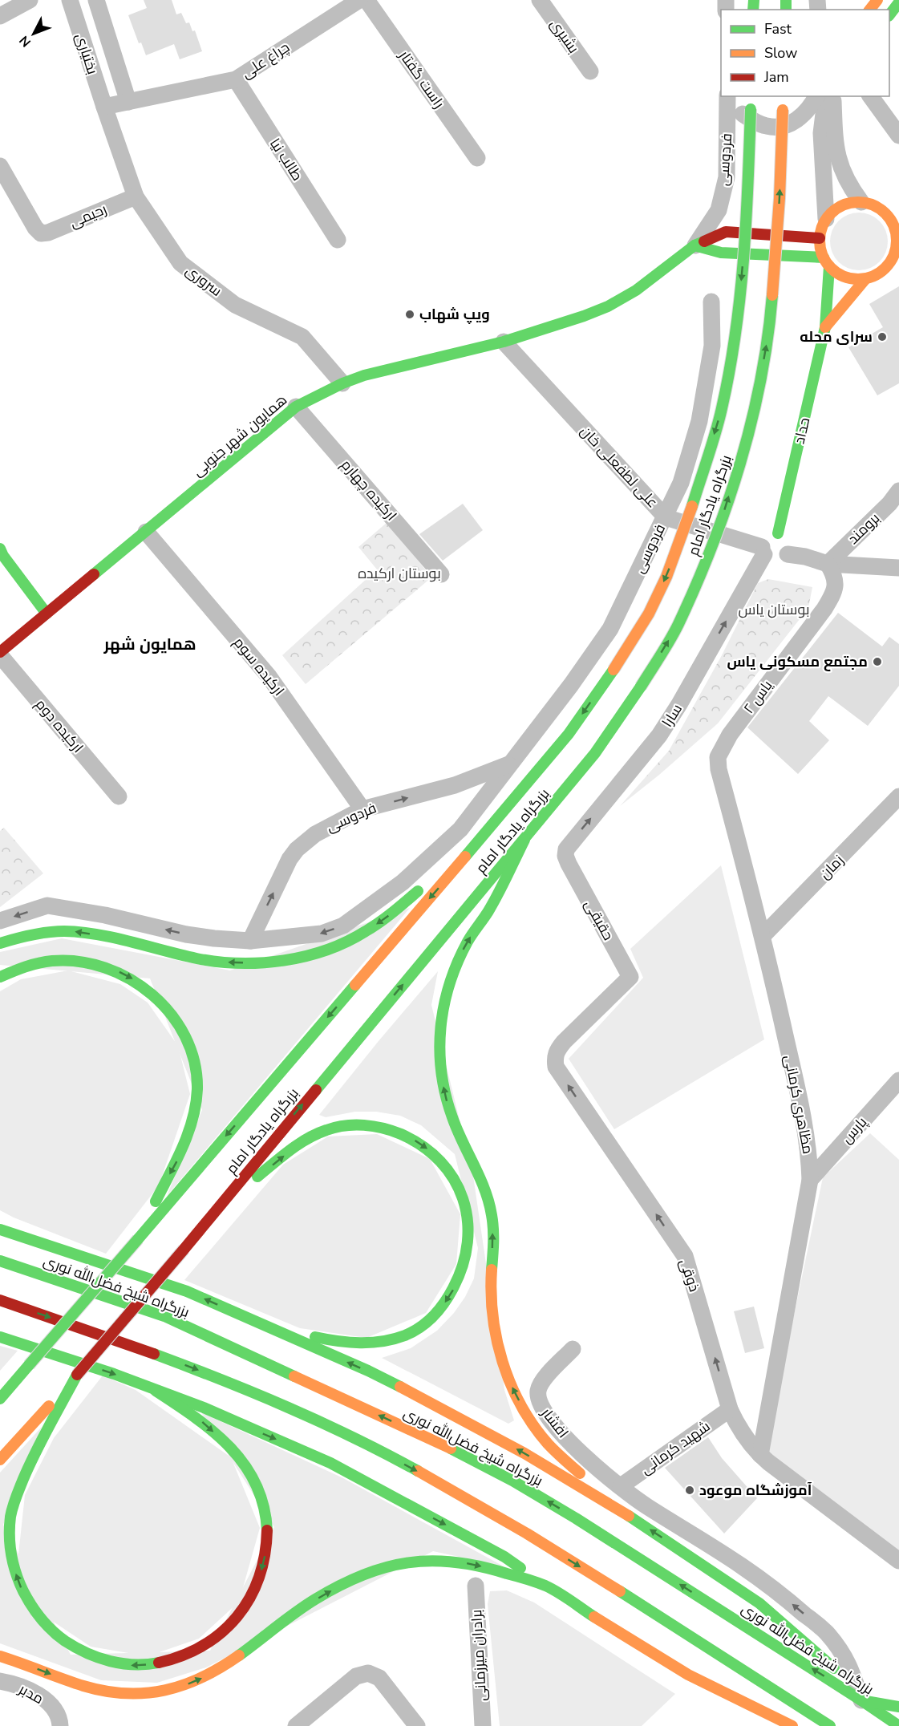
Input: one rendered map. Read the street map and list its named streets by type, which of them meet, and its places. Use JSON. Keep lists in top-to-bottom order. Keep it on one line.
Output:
{"streets":{"main road":["حداد","همایون‌ شهر جنوبی","بزرگراه یادگار امام","بزرگراه شیخ فضل‌الله نوری"],"street":["بشیری","بختیاری","چراغ‌ علی","راست گفتار","طالب‌ نیا","فردوسی","رحیمی","سروری","علی لطفعلی خان","ارکیده چهارم","برومند","ارکیده سوم","یاس ۲","سارا","ارکیده دوم","زمان","حقیقی","مظاهری کرمانی","پارس","ذوقی","افشار","شهید کرمانی","برادران میرزمانی","مدبر"]},"crossings":[["بختیاری","چراغ‌ علی"],["بختیاری","سروری"],["چراغ‌ علی","طالب‌ نیا"],["چراغ‌ علی","سروری"],["فردوسی","همایون‌ شهر جنوبی"],["فردوسی","علی لطفعلی خان"],["فردوسی","ارکیده سوم"],["رحیمی","سروری"],["سروری","همایون‌ شهر جنوبی"],["حداد","همایون‌ شهر جنوبی"],["حداد","علی لطفعلی خان"],["حداد","سارا"],["همایون‌ شهر جنوبی","علی لطفعلی خان"],["همایون‌ شهر جنوبی","ارکیده چهارم"],["همایون‌ شهر جنوبی","ارکیده سوم"],["علی لطفعلی خان","سارا"],["برومند","یاس ۲"],["یاس ۲","مظاهری کرمانی"],["سارا","حقیقی"],["زمان","مظاهری کرمانی"],["حقیقی","ذوقی"],["مظاهری کرمانی","پارس"],["مظاهری کرمانی","ذوقی"],["ذوقی","شهید کرمانی"],["بزرگراه شیخ فضل‌الله نوری","افشار"],["افشار","شهید کرمانی"]],"one_way":["سارا","ذوقی","افشار"],"districts":["همایون شهر"],"parks":["بوستان ارکیده","بوستان یاس"],"places":["ویپ شهاب","سرای محله","مجتمع مسکونی یاس","آموزشگاه موعود"],"legend":["Fast","Slow","Jam"],"north":"bottom left"}
